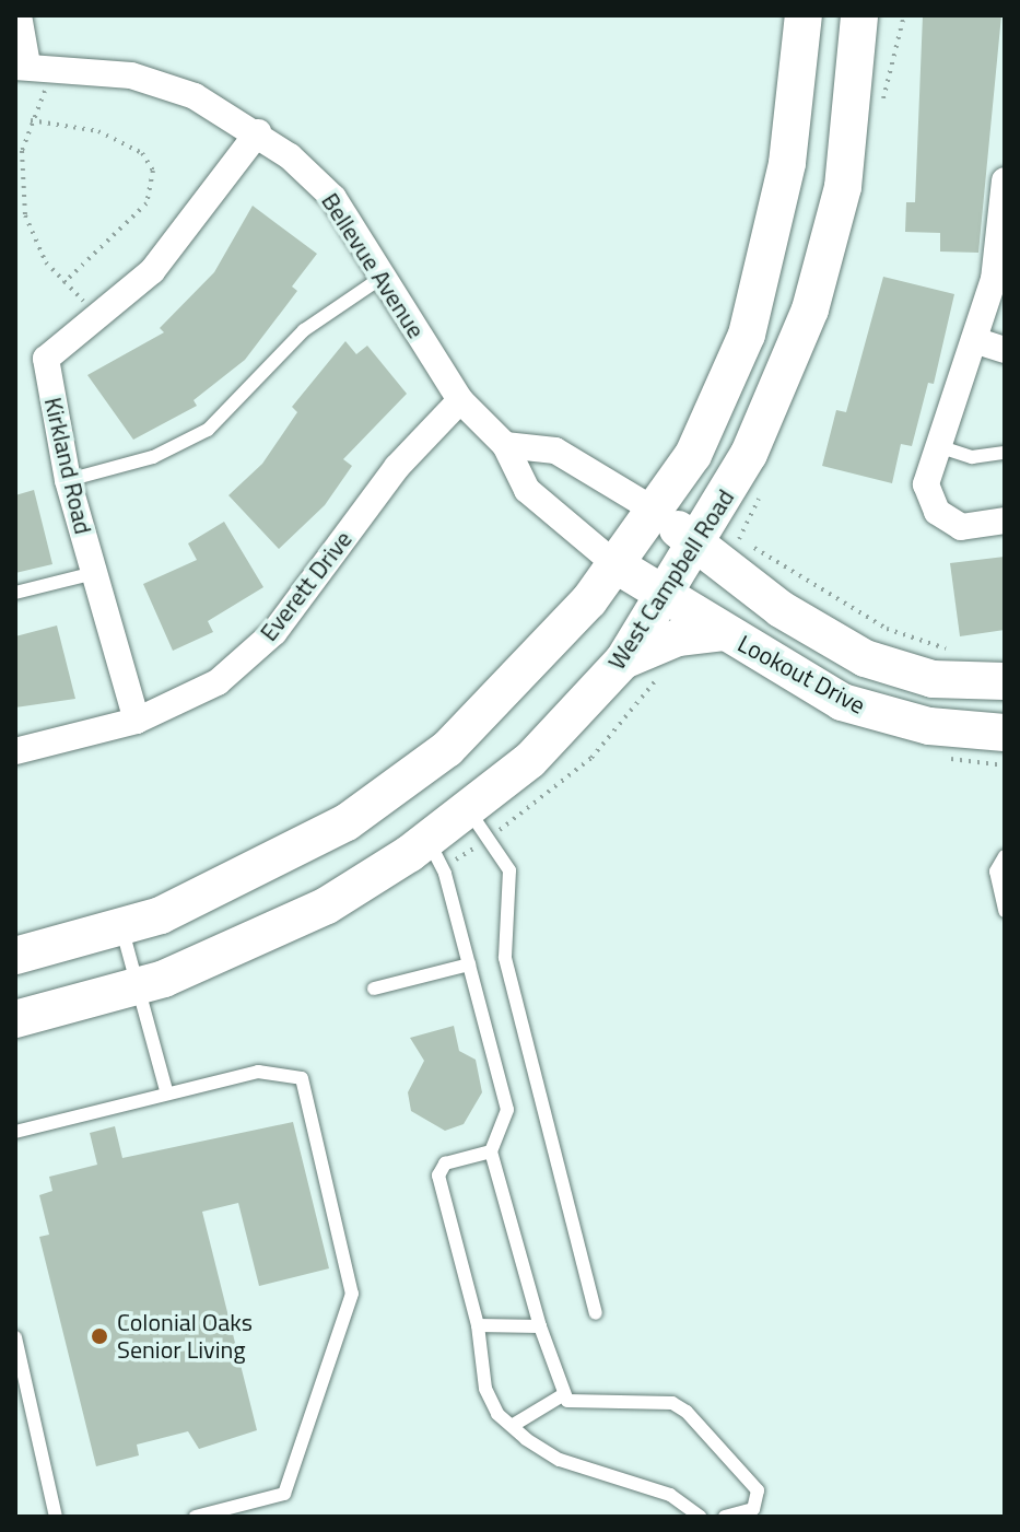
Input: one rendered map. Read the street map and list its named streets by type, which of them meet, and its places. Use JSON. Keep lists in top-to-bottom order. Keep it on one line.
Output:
{"streets":{"main road":["West Campbell Road","Lookout Drive"],"street":["Bellevue Avenue","Kirkland Road","Everett Drive"]},"crossings":[["Bellevue Avenue","Kirkland Road"],["Bellevue Avenue","West Campbell Road"],["Bellevue Avenue","Everett Drive"],["Bellevue Avenue","Lookout Drive"],["Kirkland Road","Everett Drive"],["West Campbell Road","Lookout Drive"]],"places":["Colonial Oaks Senior Living"]}
